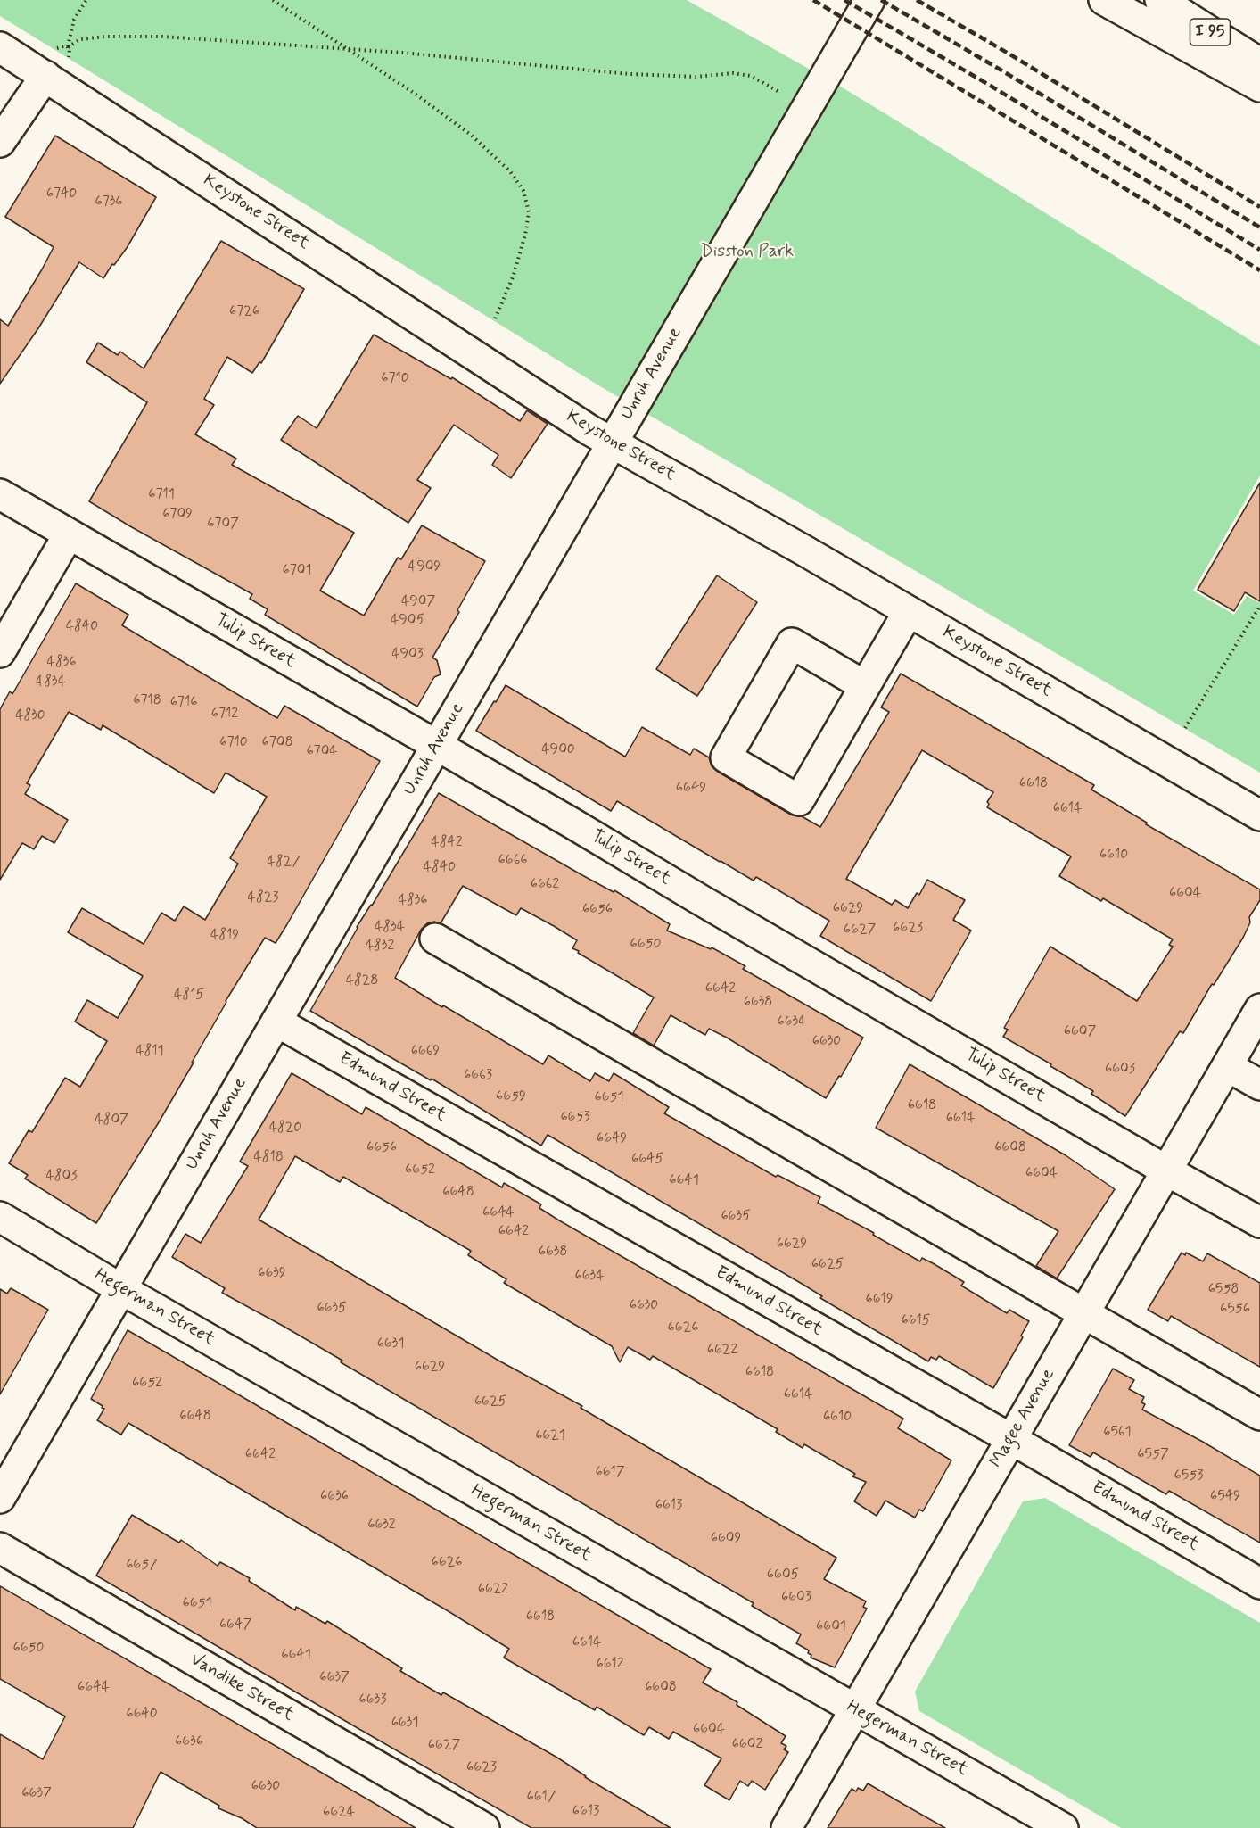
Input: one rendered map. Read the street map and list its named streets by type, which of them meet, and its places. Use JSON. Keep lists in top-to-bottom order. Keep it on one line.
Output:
{"streets":{"main road":["I 95","Keystone Street","Unruh Avenue","Tulip Street","Edmund Street","Hegerman Street","Magee Avenue","Vandike Street"]},"crossings":[["Keystone Street","Unruh Avenue"],["Unruh Avenue","Tulip Street"],["Unruh Avenue","Edmund Street"],["Unruh Avenue","Hegerman Street"],["Tulip Street","Magee Avenue"],["Edmund Street","Magee Avenue"],["Hegerman Street","Magee Avenue"]],"parks":["Disston Park"],"house_numbers":["6740","6736","6726","6710","6711","6709","6707","4909","6701","4907","4905","4840","4903","4836","4834","6718","6716","6712","4830","6710","6708","4900","6704","6618","6649","6614","4842","6610","6666","4827","4840","6662","6604","4823","4836","6629","6656","4834","6623","6627","4819","6650","4832","4828","6642","4815","6638","6634","6607","6630","4811","6669","6603","6663","6659","6651","6618","6653","6614","4807","4820","6649","6656","6608","4818","6645","6652","6604","4803","6641","6648","6644","6635","6642","6629","6638","6625","6639","6634","6558","6619","6630","6635","6556","6615","6626","6631","6622","6629","6618","6652","6614","6625","6648","6610","6561","6621","6642","6557","6617","6553","6636","6549","6613","6632","6609","6626","6657","6605","6622","6603","6651","6618","6647","6601","6614","6650","6641","6612","6637","6644","6608","6633","6640","6631","6604","6636","6602","6627","6623","6630","6637","6617","6613","6624"]}
